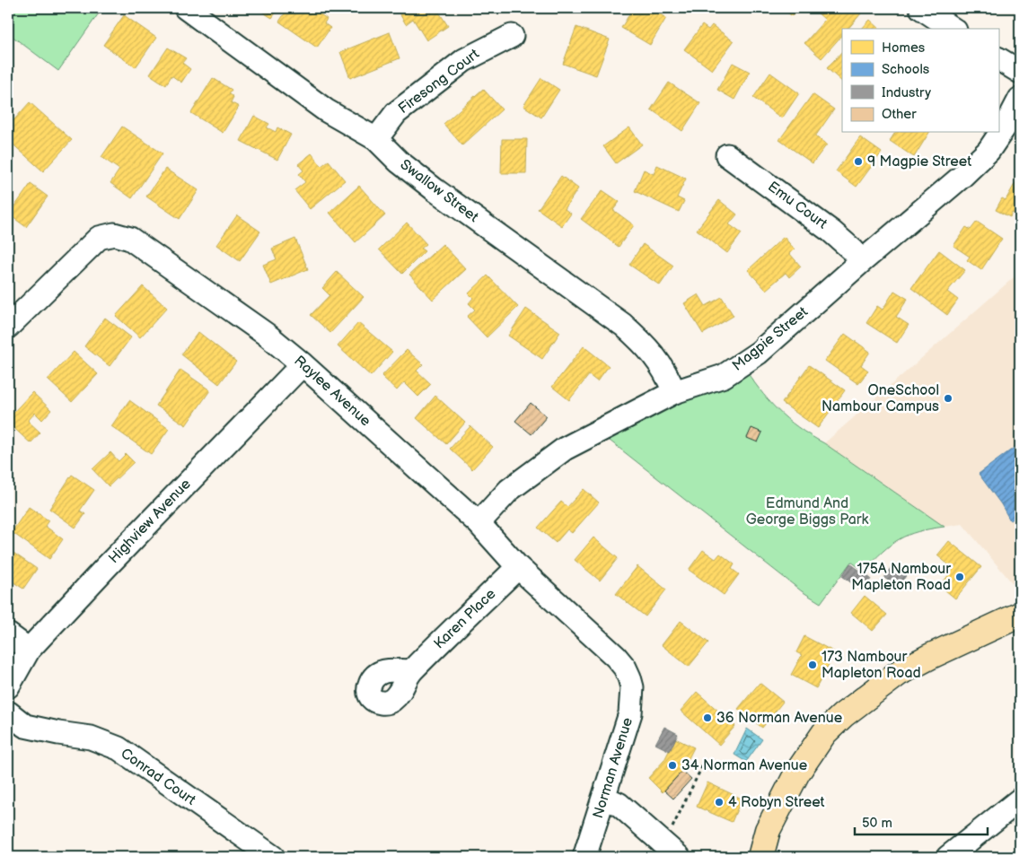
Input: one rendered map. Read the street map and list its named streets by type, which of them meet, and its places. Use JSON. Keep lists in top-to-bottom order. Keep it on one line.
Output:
{"streets":{"street":["Firesong Court","Swallow Street","Emu Court","Magpie Street","Raylee Avenue","Highview Avenue","Karen Place","Norman Avenue","Conrad Court"]},"crossings":[["Firesong Court","Swallow Street"],["Swallow Street","Magpie Street"],["Emu Court","Magpie Street"],["Magpie Street","Raylee Avenue"],["Raylee Avenue","Highview Avenue"],["Raylee Avenue","Karen Place"],["Raylee Avenue","Norman Avenue"]],"parks":["Edmund And George Biggs Park"],"places":["9 Magpie Street","OneSchool Nambour Campus","175A Nambour Mapleton Road","173 Nambour Mapleton Road","36 Norman Avenue","34 Norman Avenue","4 Robyn Street"],"legend":["Homes","Schools","Industry","Other"],"scale_bar":"50 m"}
